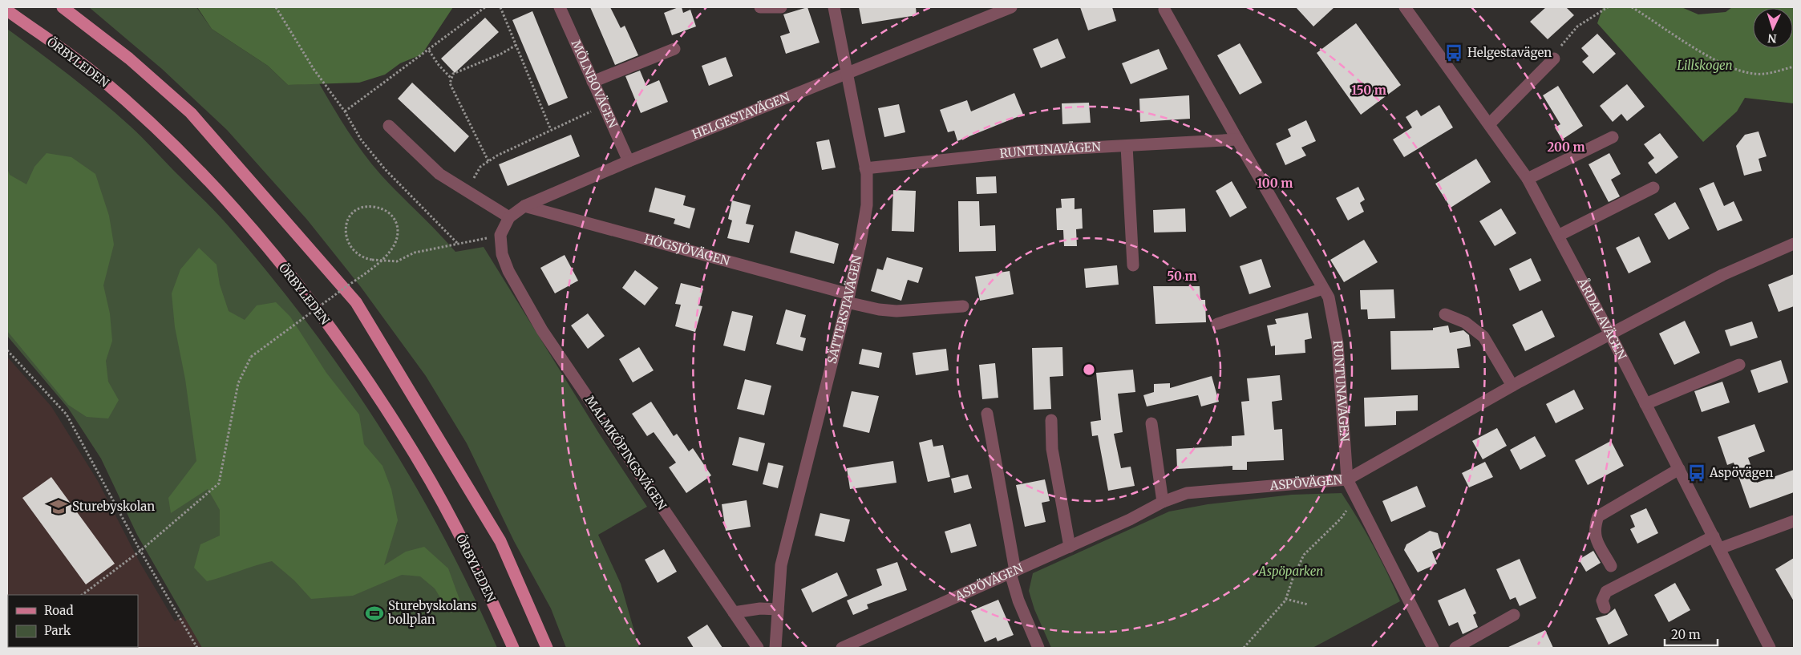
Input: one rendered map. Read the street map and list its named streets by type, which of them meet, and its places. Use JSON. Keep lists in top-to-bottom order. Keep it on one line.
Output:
{"streets":{"main road":["ÖRBYLEDEN"],"street":["MÖLNBOVÄGEN","HELGESTAVÄGEN","RUNTUNAVÄGEN","HÖGSJÖVÄGEN","SÄTTERSTAVÄGEN","ÅRDALAVÄGEN","MALMKÖPINGSVÄGEN","ASPÖVÄGEN"]},"crossings":[["MÖLNBOVÄGEN","HELGESTAVÄGEN"],["HELGESTAVÄGEN","HÖGSJÖVÄGEN"],["HELGESTAVÄGEN","SÄTTERSTAVÄGEN"],["HELGESTAVÄGEN","MALMKÖPINGSVÄGEN"],["RUNTUNAVÄGEN","SÄTTERSTAVÄGEN"],["RUNTUNAVÄGEN","ASPÖVÄGEN"],["HÖGSJÖVÄGEN","SÄTTERSTAVÄGEN"],["ÅRDALAVÄGEN","ASPÖVÄGEN"]],"parks":["Lillskogen","Aspöparken"],"places":{"bus stop":["Helgestavägen","Aspövägen"],"school or university":["Sturebyskolan"],"sports":["Sturebyskolans bollplan"]},"legend":["Road","Park"],"scale_bar":"20 m","north":"bottom","rings":["150 m","200 m","100 m","50 m"]}
